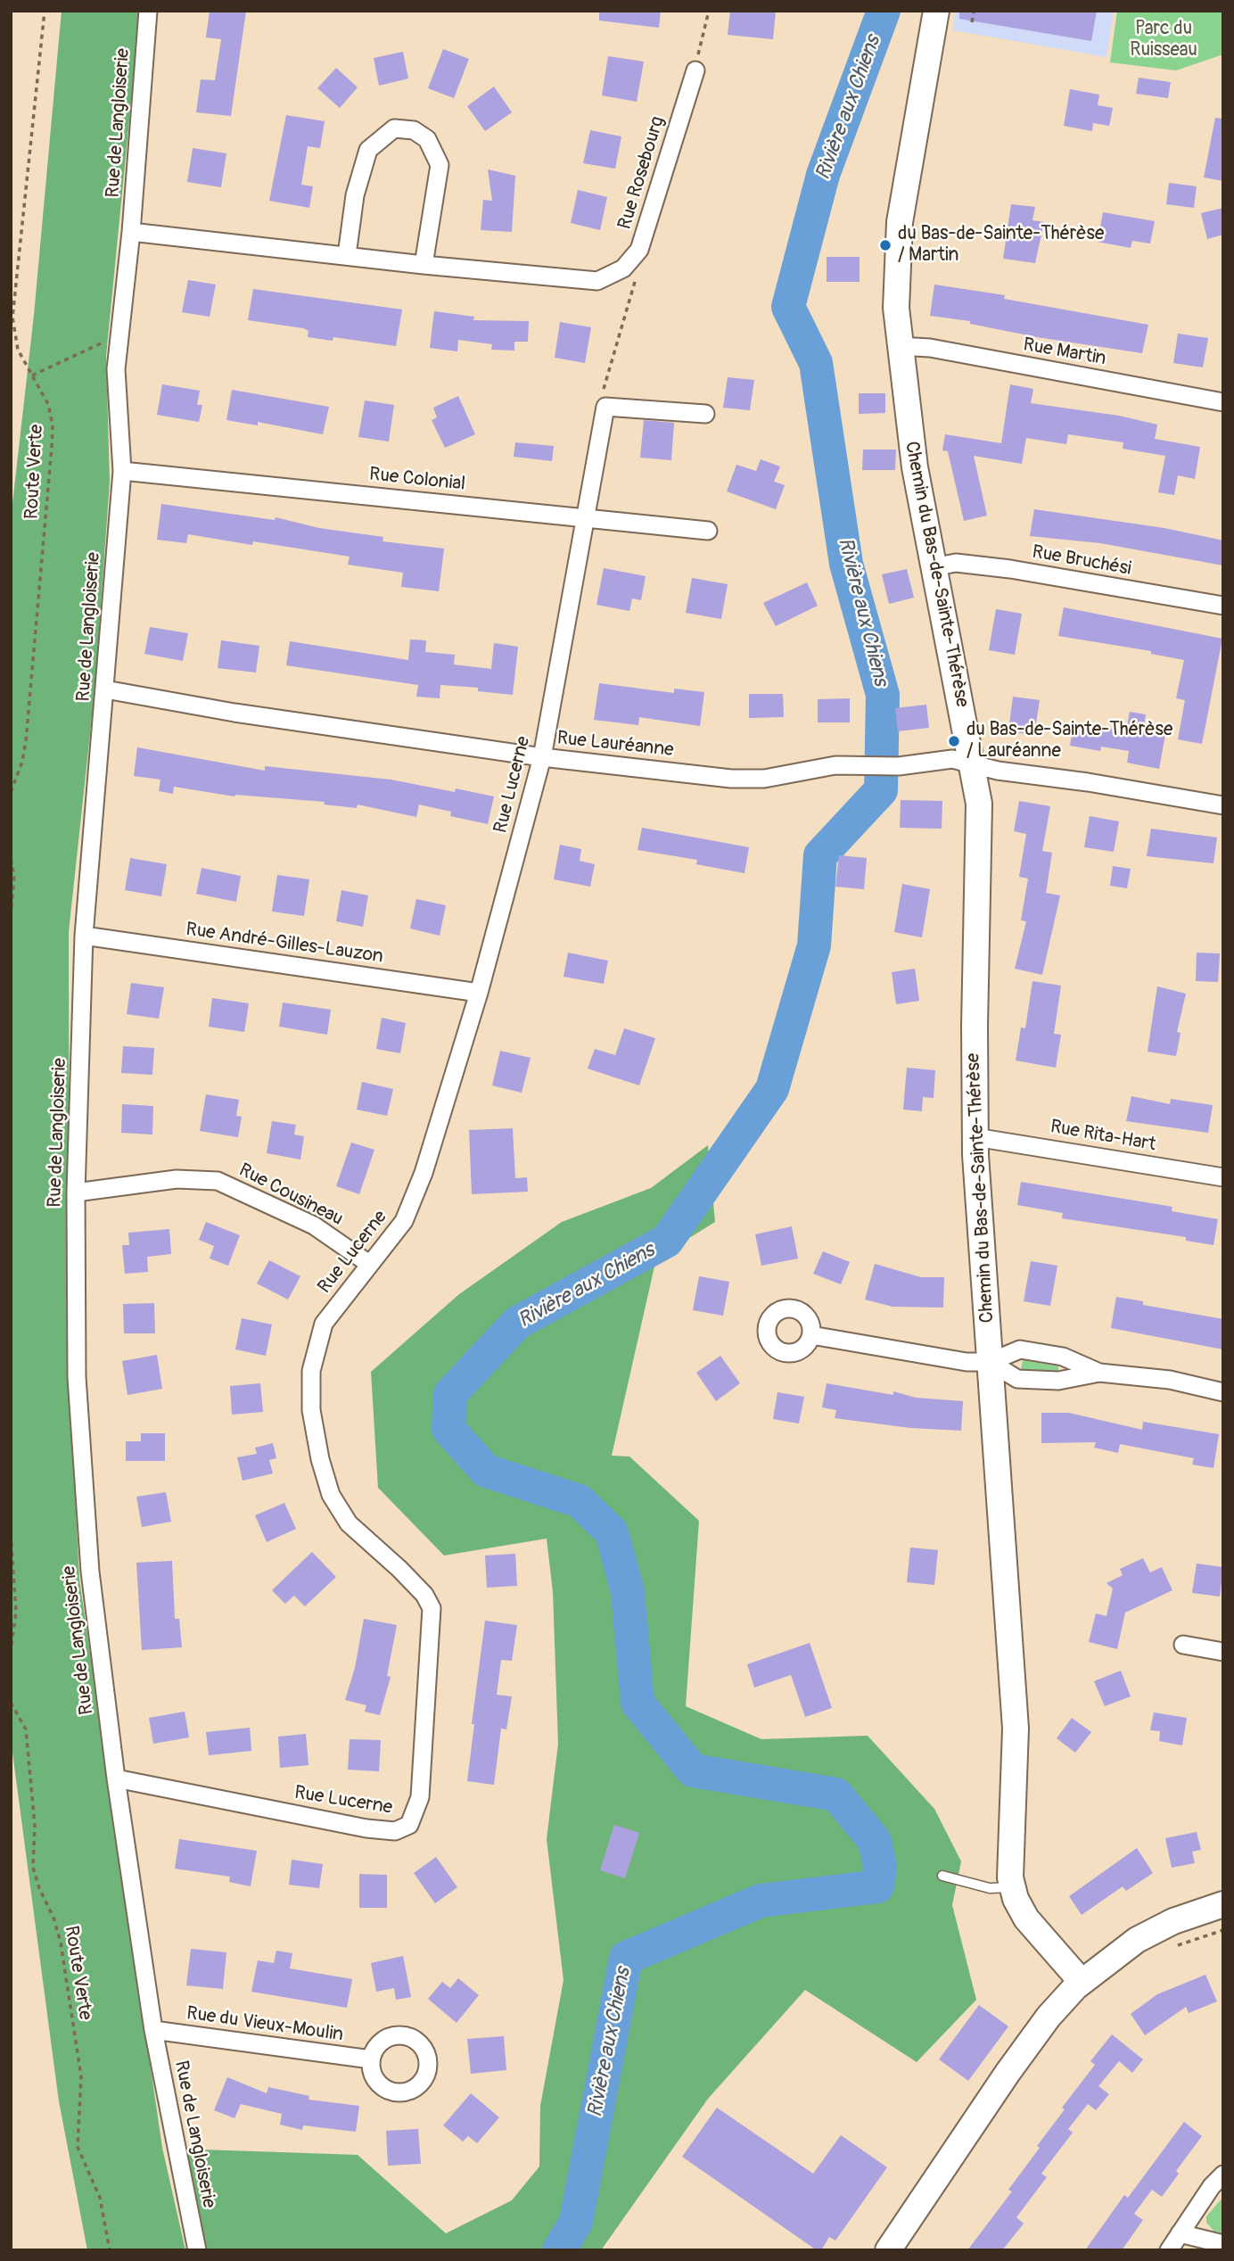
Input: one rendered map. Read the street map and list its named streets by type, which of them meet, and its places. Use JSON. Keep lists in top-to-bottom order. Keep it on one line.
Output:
{"streets":{"street":["Rue de Langloiserie","Rue Rosebourg","Rue Martin","Rue Colonial","Rue Bruchési","Chemin du Bas-de-Sainte-Thérèse","Rue Lauréanne","Rue Lucerne","Rue André-Gilles-Lauzon","Rue Rita-Hart","Rue Cousineau","Rue du Vieux-Moulin"],"path":["Route Verte"]},"crossings":[["Rue de Langloiserie","Rue Rosebourg"],["Rue de Langloiserie","Rue Colonial"],["Rue de Langloiserie","Rue Lauréanne"],["Rue de Langloiserie","Rue Lucerne"],["Rue de Langloiserie","Rue André-Gilles-Lauzon"],["Rue de Langloiserie","Rue Cousineau"],["Rue de Langloiserie","Rue du Vieux-Moulin"],["Rue Martin","Chemin du Bas-de-Sainte-Thérèse"],["Rue Colonial","Rue Lucerne"],["Rue Bruchési","Chemin du Bas-de-Sainte-Thérèse"],["Chemin du Bas-de-Sainte-Thérèse","Rue Lauréanne"],["Chemin du Bas-de-Sainte-Thérèse","Rue Rita-Hart"],["Rue Lauréanne","Rue Lucerne"],["Rue Lucerne","Rue André-Gilles-Lauzon"],["Rue Lucerne","Rue Cousineau"]],"water":["Rivière aux Chiens"],"parks":["Parc du Ruisseau"],"places":["du Bas-de-Sainte-Thérèse / Martin","du Bas-de-Sainte-Thérèse / Lauréanne"]}
